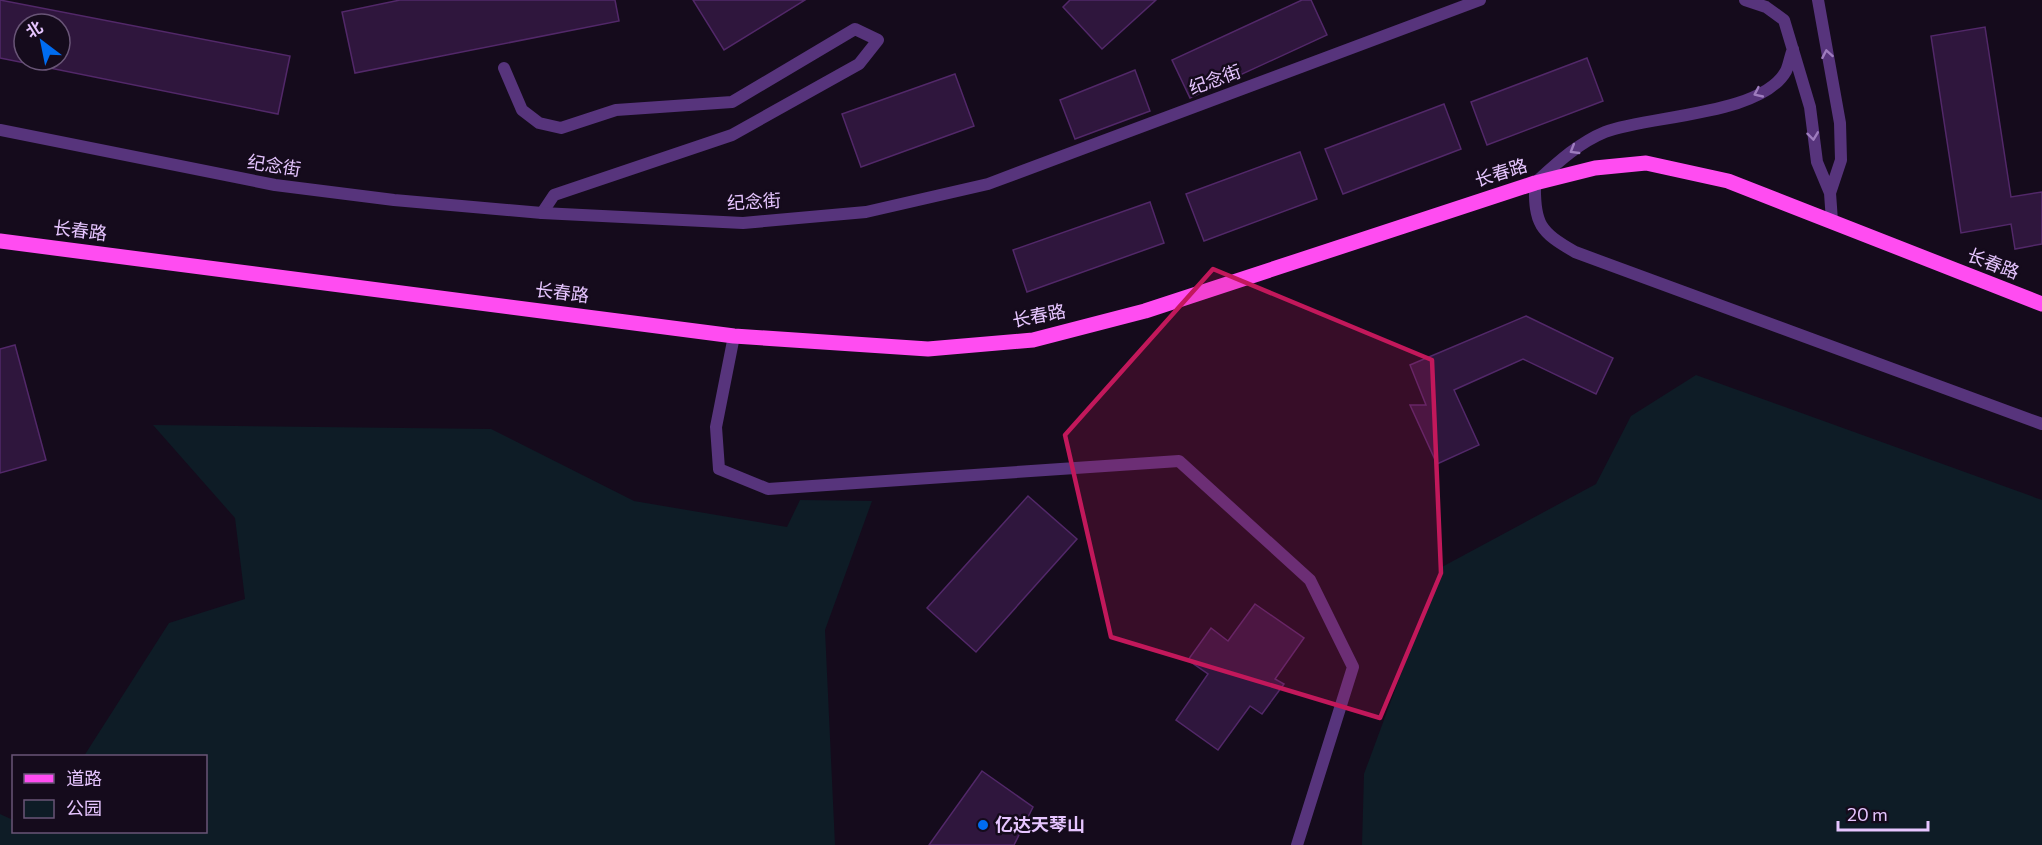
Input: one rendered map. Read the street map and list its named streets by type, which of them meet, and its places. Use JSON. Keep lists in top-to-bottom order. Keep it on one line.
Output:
{"streets":{"main road":["长春路"],"street":["纪念街"]},"places":["亿达天琴山"],"legend":["道路","公园"],"scale_bar":"20 m","north":"top left"}
